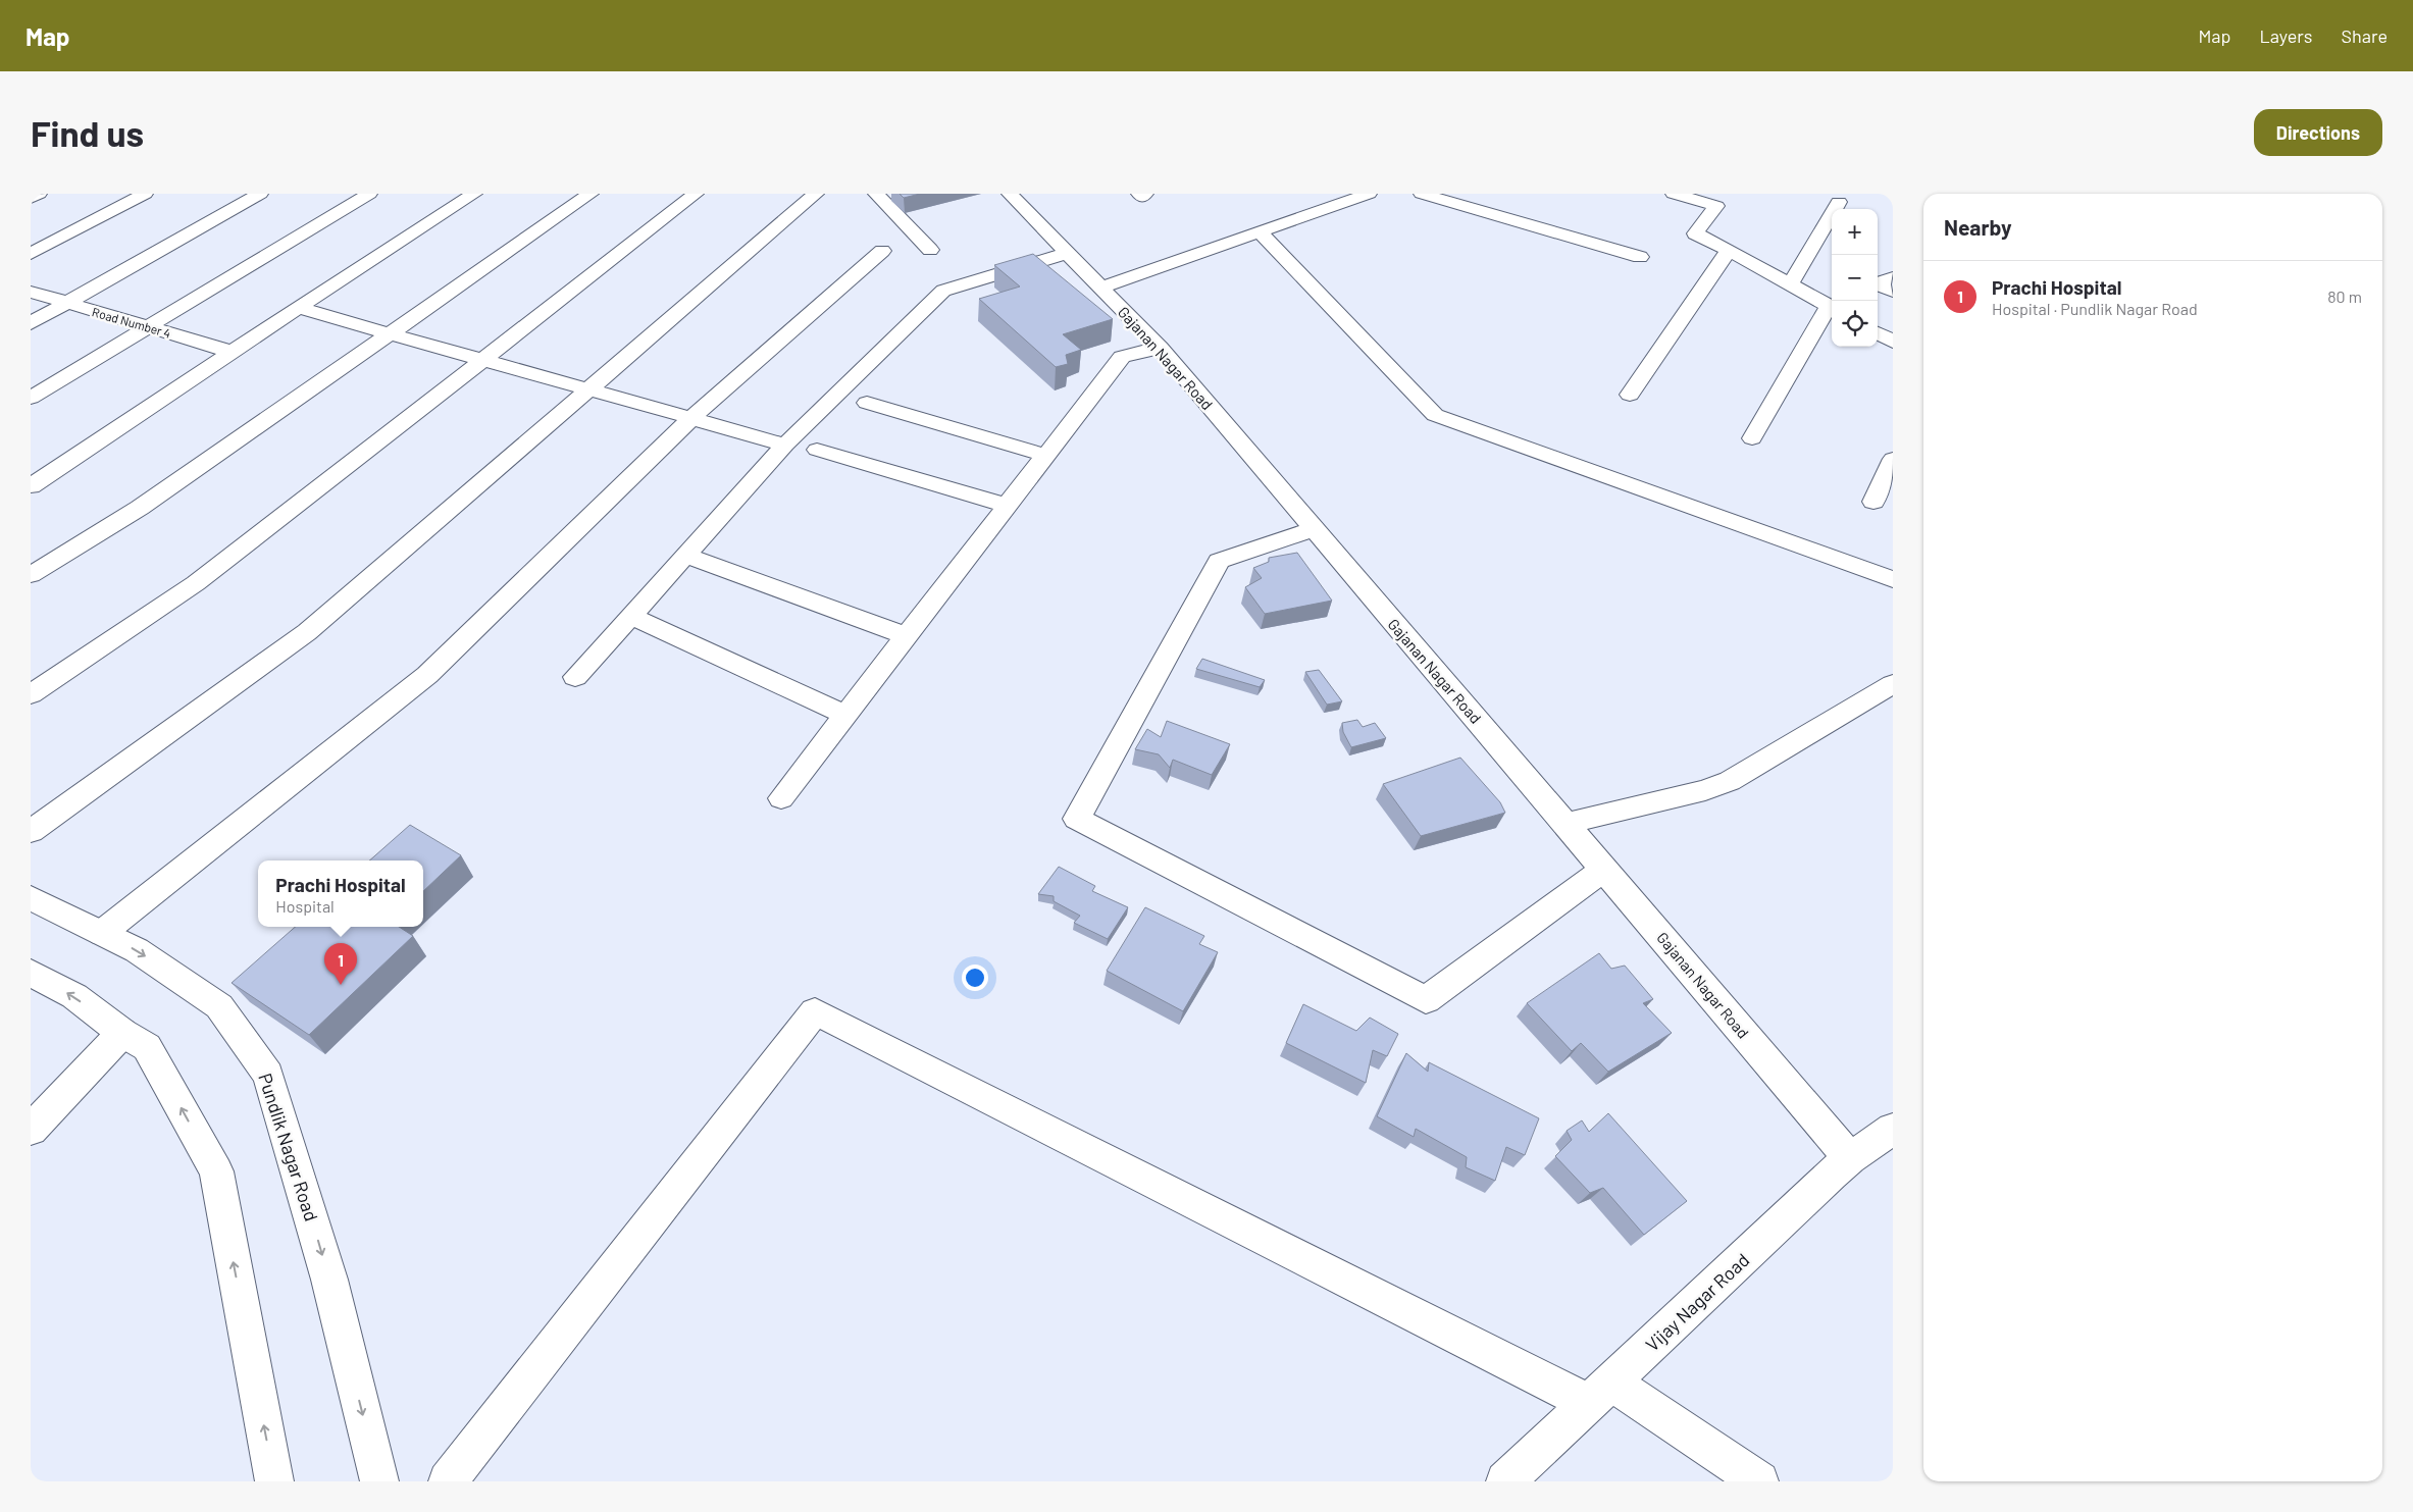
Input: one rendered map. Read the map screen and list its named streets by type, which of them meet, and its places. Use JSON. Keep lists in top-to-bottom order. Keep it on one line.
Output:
{"streets":{"street":["Road Number 4","Gajanan Nagar Road","Pundlik Nagar Road","Vijay Nagar Road"]},"crossings":[["Gajanan Nagar Road","Vijay Nagar Road"]],"page":{"header":"Map","nav":["Map","Layers","Share"],"buttons":"Directions","title":"Find us","heading":"Nearby","map_buttons":["+","−"],"list":[{"mark":"1","name":"Prachi Hospital","note":"Hospital · Pundlik Nagar Road","value":"80 m"}],"popup":["Prachi Hospital","Hospital"],"pins":"1"}}
